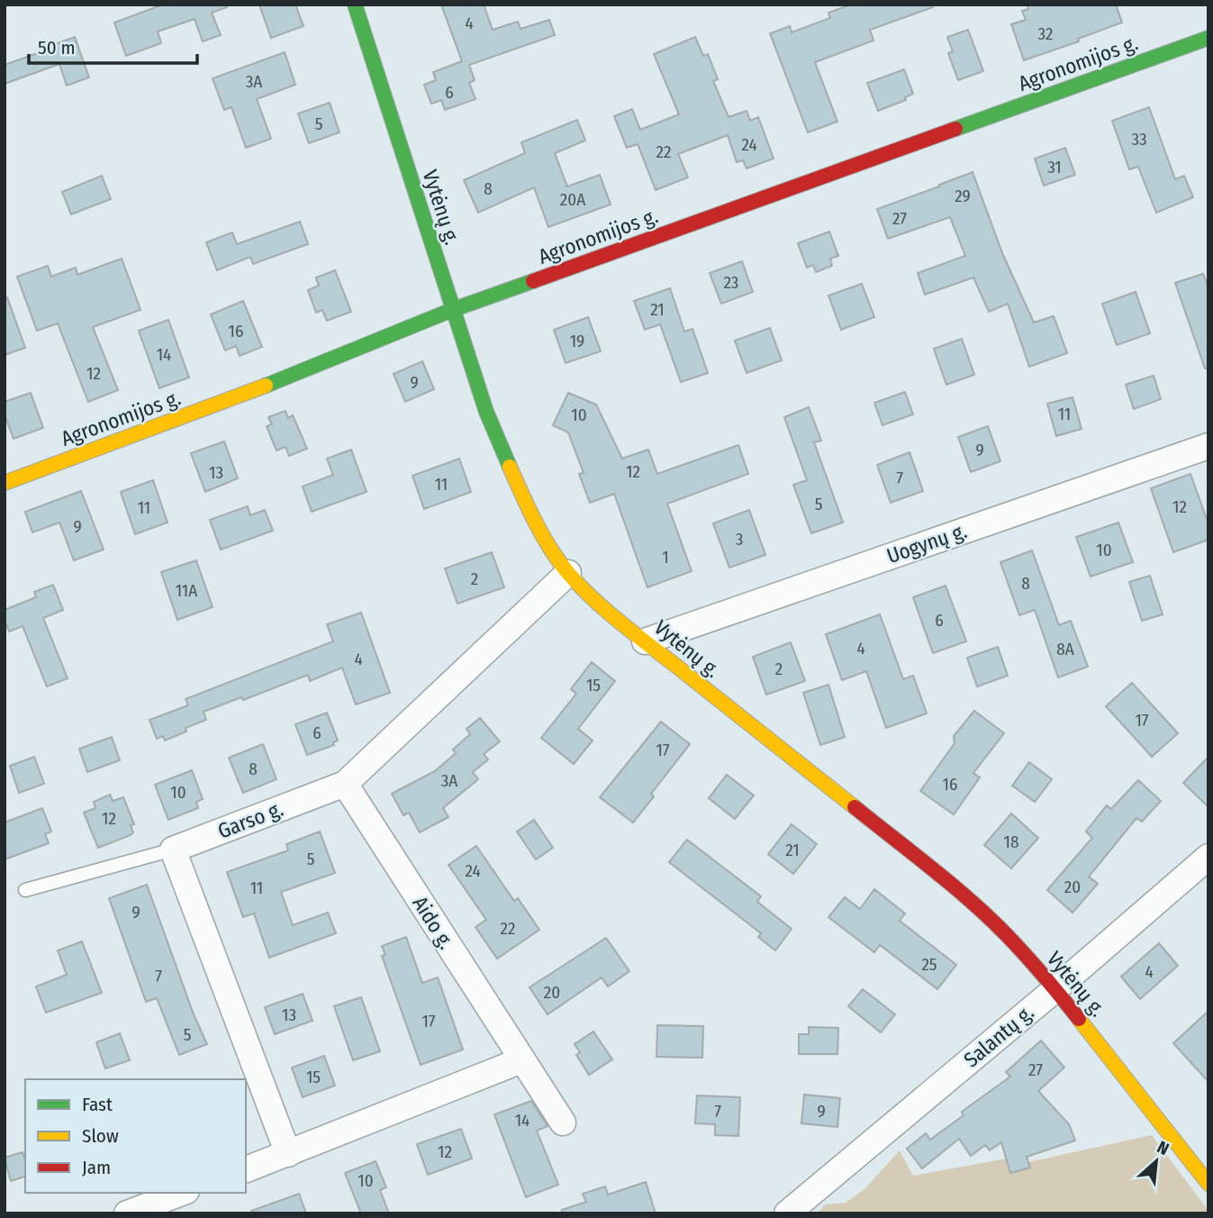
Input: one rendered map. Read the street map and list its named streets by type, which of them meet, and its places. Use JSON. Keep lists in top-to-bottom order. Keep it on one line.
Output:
{"streets":{"main road":["Agronomijos g.","Vytėnų g."],"street":["Uogynų g.","Garso g.","Aido g.","Salantų g."]},"crossings":[["Agronomijos g.","Vytėnų g."],["Vytėnų g.","Uogynų g."],["Vytėnų g.","Garso g."],["Vytėnų g.","Salantų g."],["Garso g.","Aido g."]],"house_numbers":["4","32","3A","6","5","33","24","22","31","8","29","20A","27","23","21","16","19","14","12","9","11","10","9","12","13","7","11","5","12","11","9","3","10","1","2","8","11A","6","4","8A","4","2","15","17","6","17","8","3A","16","10","12","18","21","5","24","20","11","9","22","25","4","7","20","13","17","5","27","15","7","9","14","12","10"],"legend":["Fast","Slow","Jam"],"scale_bar":"50 m","north":"top right"}
